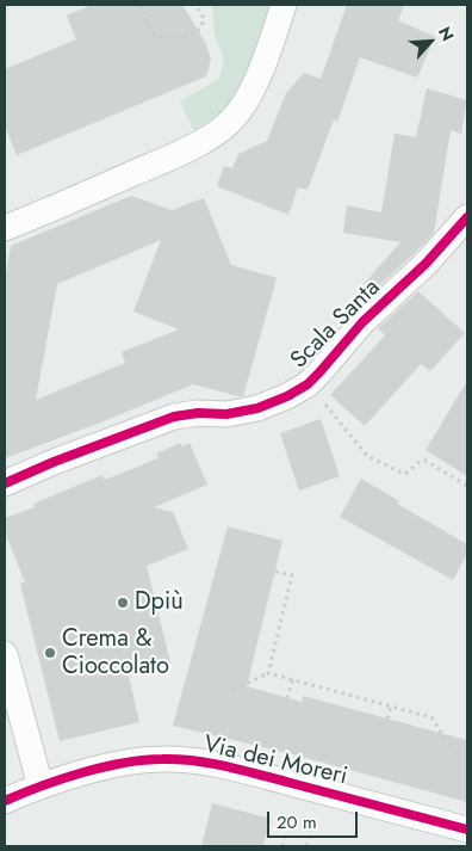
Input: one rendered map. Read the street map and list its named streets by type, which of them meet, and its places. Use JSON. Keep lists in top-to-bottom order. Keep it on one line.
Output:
{"streets":{"street":["Scala Santa","Via dei Moreri"]},"places":["Dpiù","Crema & Cioccolato"],"scale_bar":"20 m","north":"top right"}
